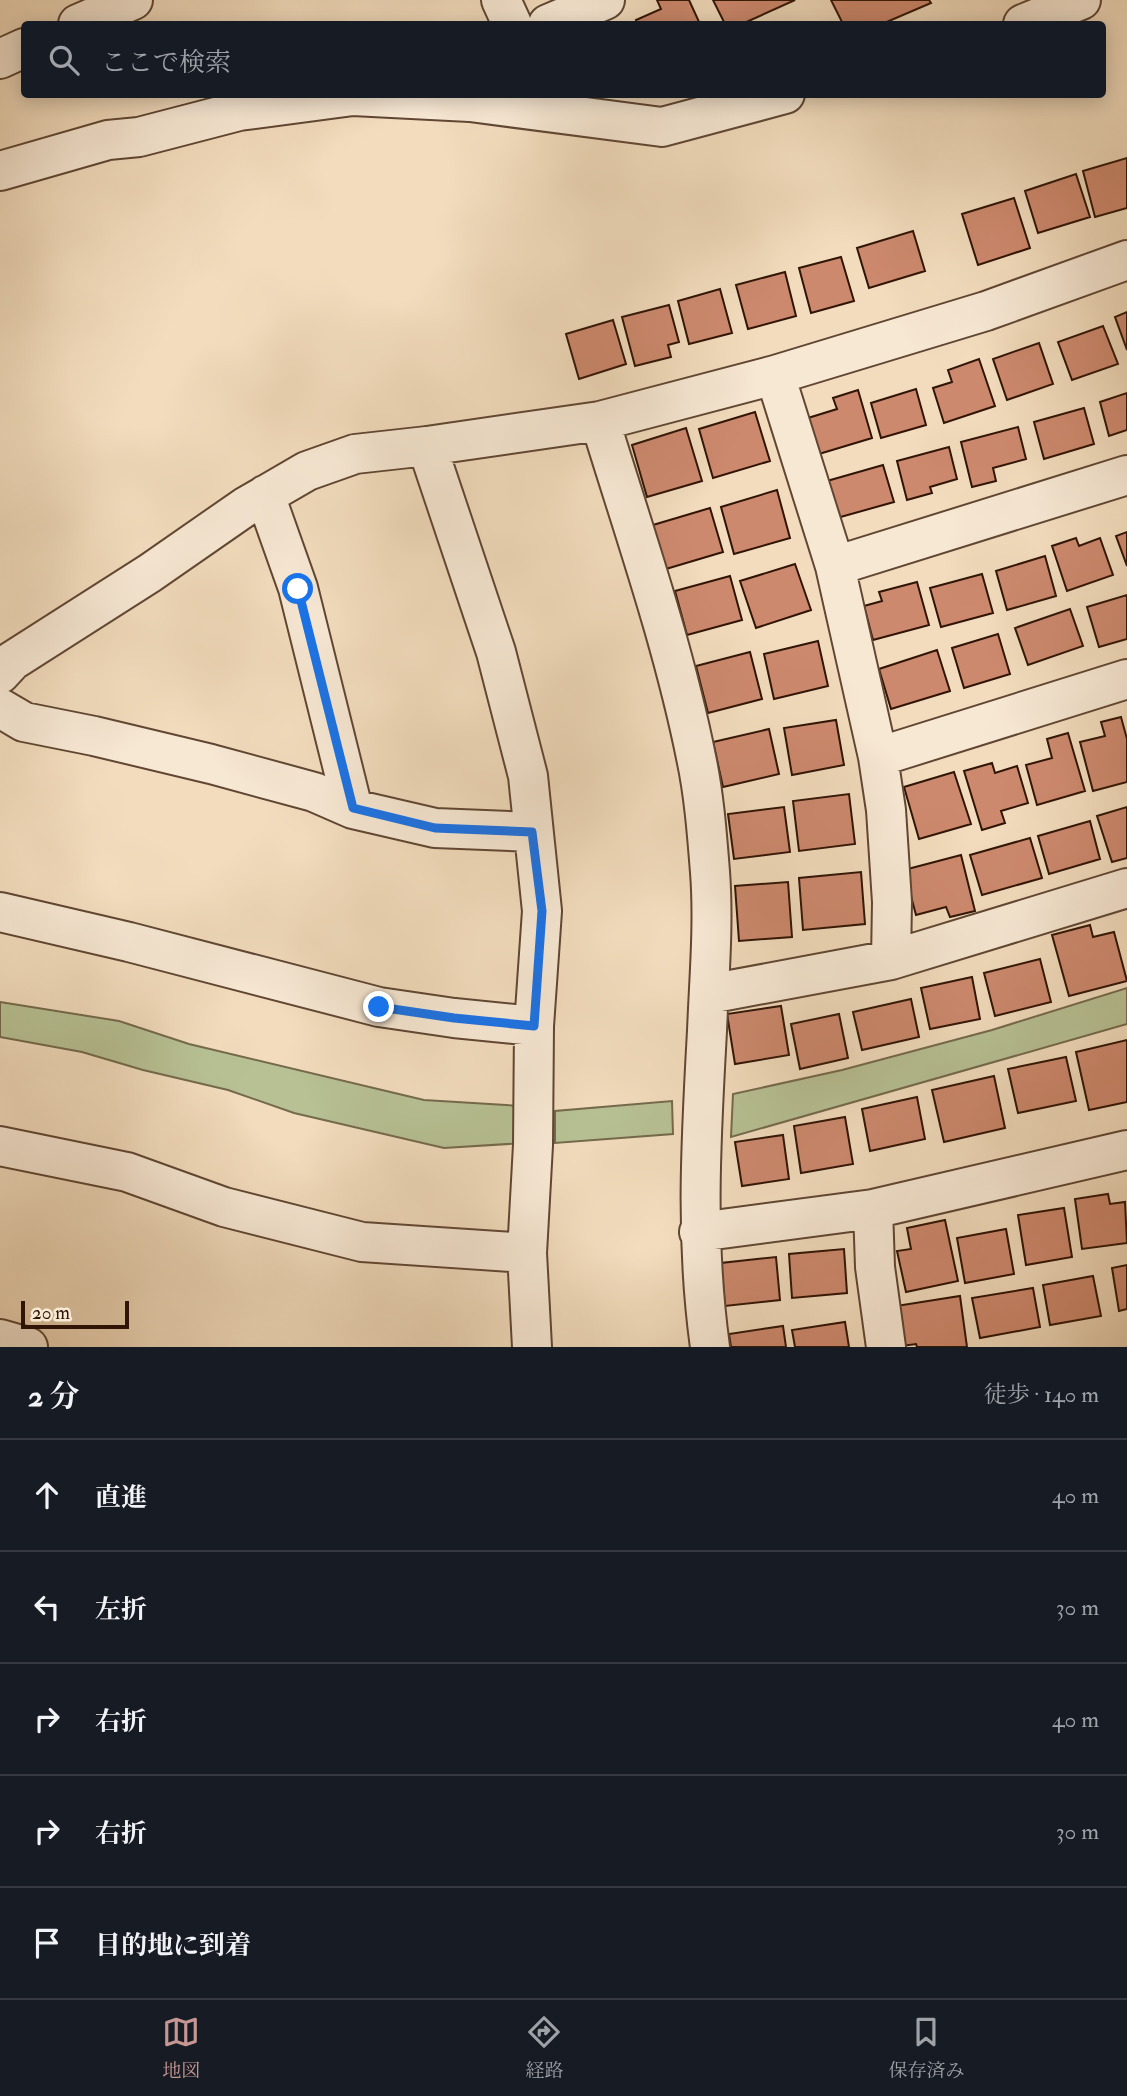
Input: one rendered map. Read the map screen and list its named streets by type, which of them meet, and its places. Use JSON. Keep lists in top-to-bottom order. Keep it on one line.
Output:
{"scale_bar":"20 m","page":{"search":"ここで検索","scale":"20 m","heading":["2 分","徒歩 · 140 m"],"list":[["直進","40 m"],["左折","30 m"],["右折","40 m"],["右折","30 m"],"目的地に到着"],"nav":["地図","経路","保存済み"]}}
